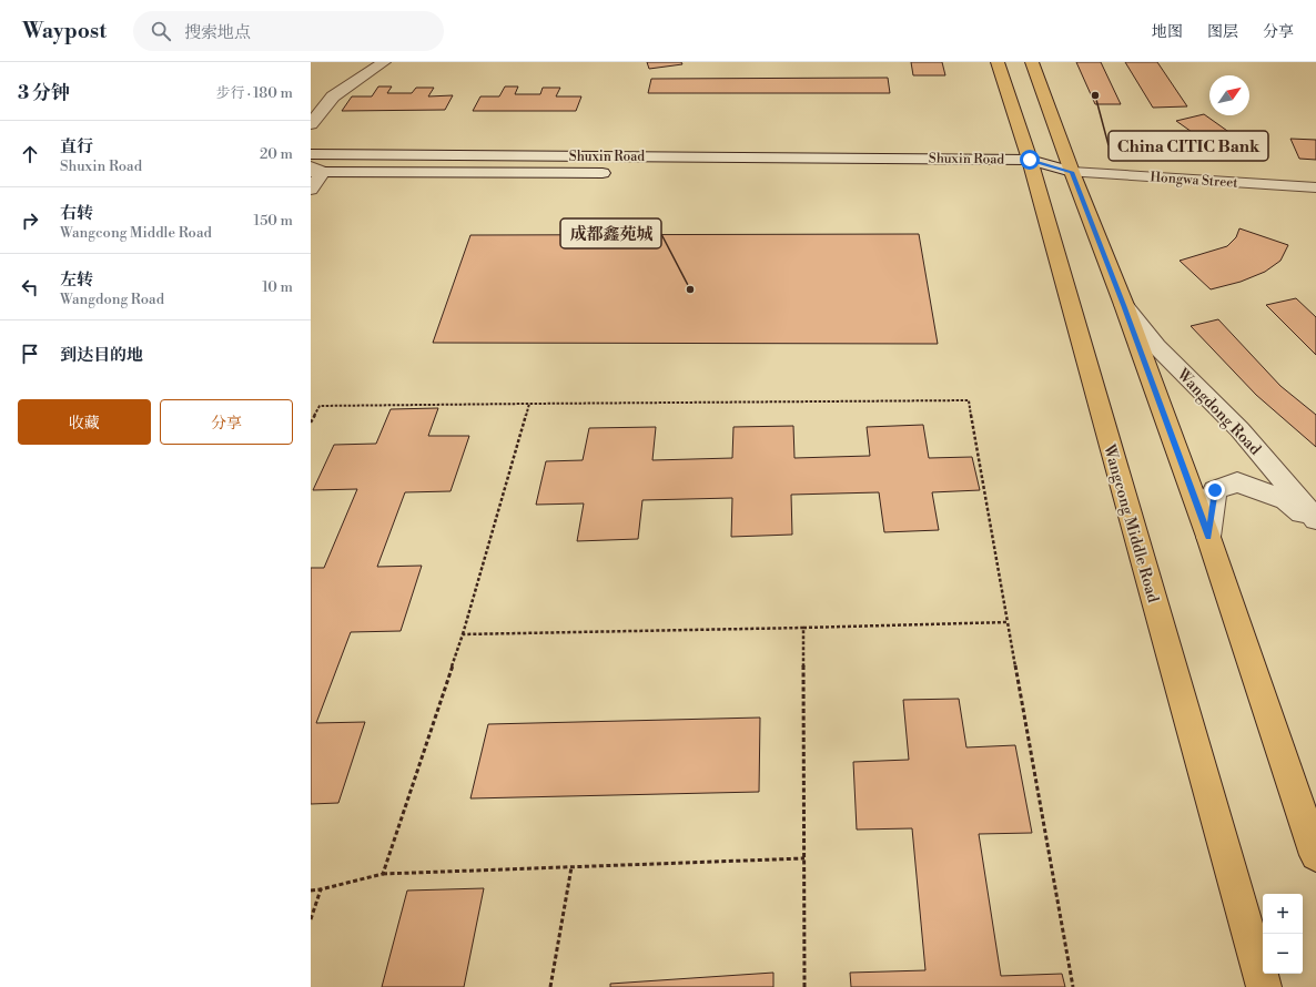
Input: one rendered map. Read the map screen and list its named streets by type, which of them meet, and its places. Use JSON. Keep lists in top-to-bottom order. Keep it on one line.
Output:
{"streets":{"main road":["Shuxin Road","Hongwa Street","Wangdong Road","Wangcong Middle Road"]},"crossings":[["Shuxin Road","Hongwa Street"],["Shuxin Road","Wangcong Middle Road"]],"places":["China CITIC Bank","成都鑫苑城"],"north":"top right","page":{"header":"Waypost","search":"搜索地点","nav":["地图","图层","分享"],"heading":["3 分钟","步行 · 180 m"],"list":[["直行","Shuxin Road","20 m"],["右转","Wangcong Middle Road","150 m"],["左转","Wangdong Road","10 m"],"到达目的地"],"buttons":["收藏","分享"],"map_buttons":["+","−"]}}
